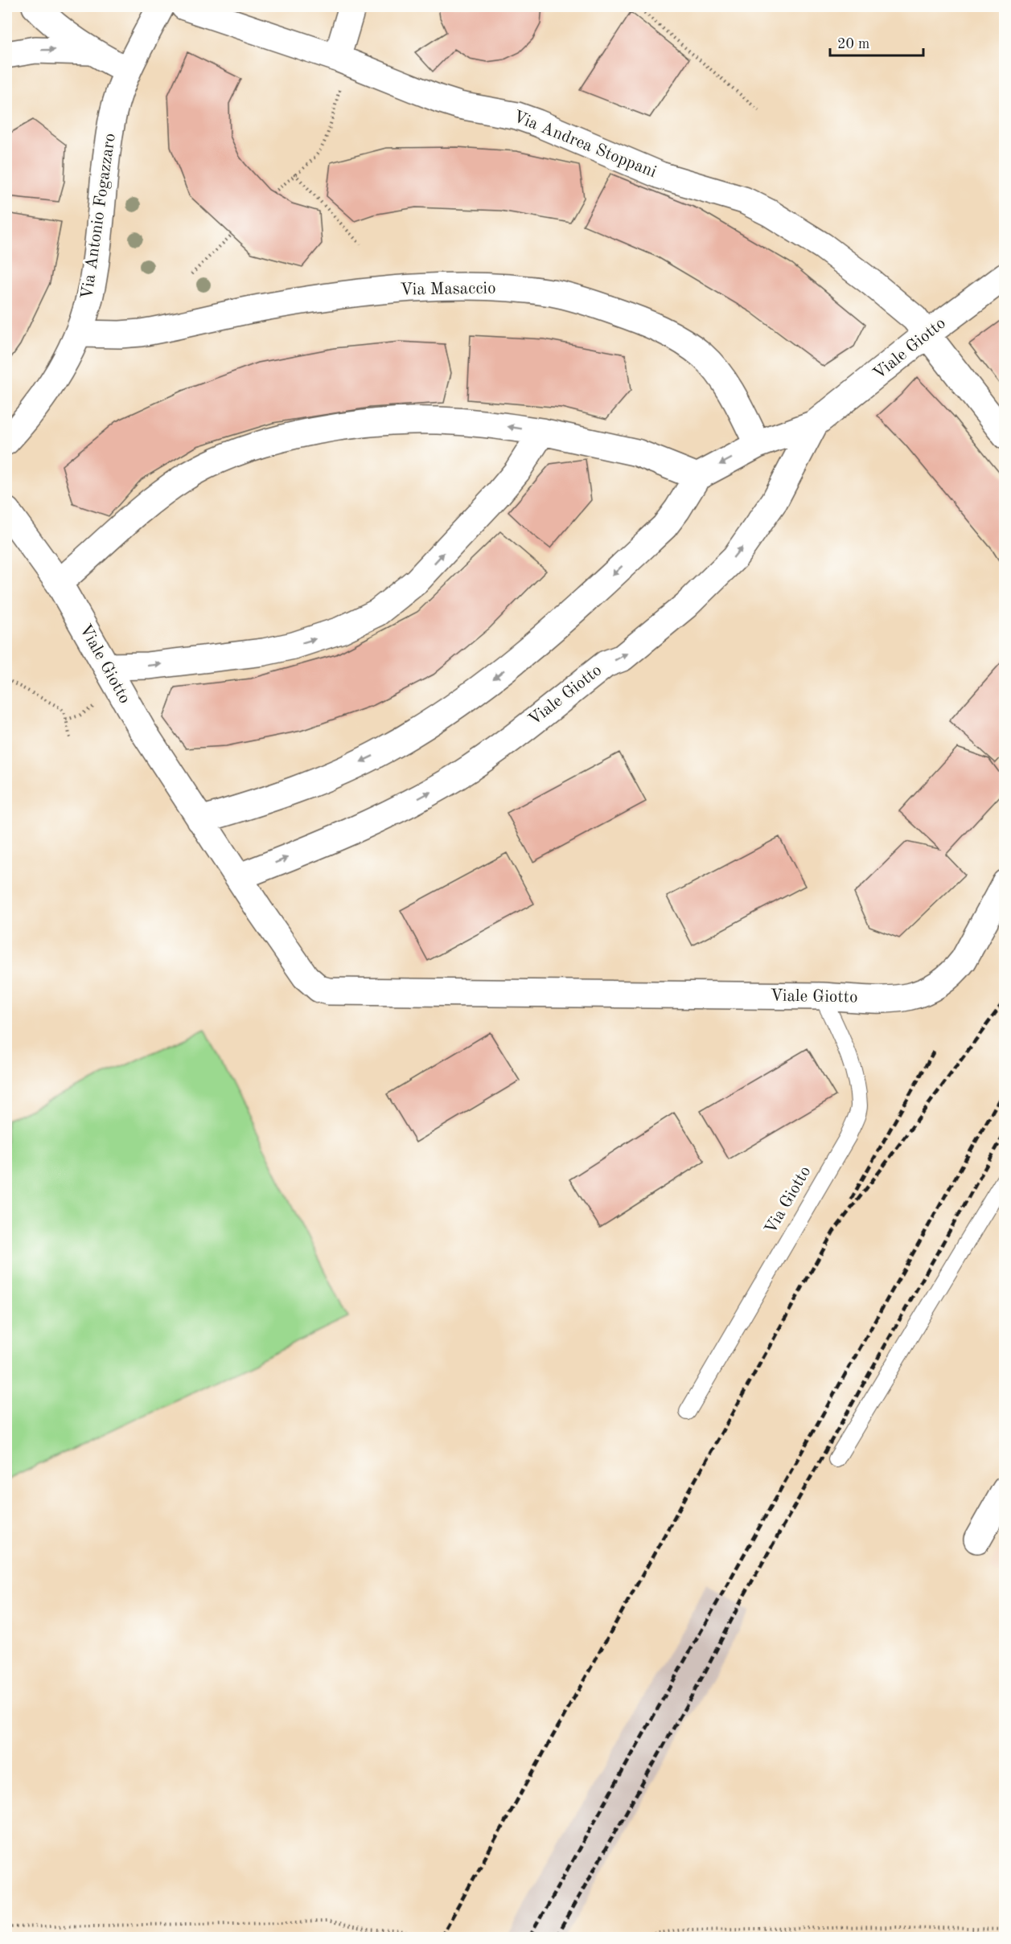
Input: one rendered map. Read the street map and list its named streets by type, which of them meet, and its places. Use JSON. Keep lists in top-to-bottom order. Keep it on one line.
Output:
{"streets":{"street":["Via Andrea Stoppani","Via Antonio Fogazzaro","Via Masaccio","Viale Giotto"],"lane":["Via Giotto"]},"crossings":[["Via Andrea Stoppani","Viale Giotto"],["Via Antonio Fogazzaro","Via Masaccio"],["Via Masaccio","Viale Giotto"],["Viale Giotto","Via Giotto"]],"scale_bar":"20 m"}
